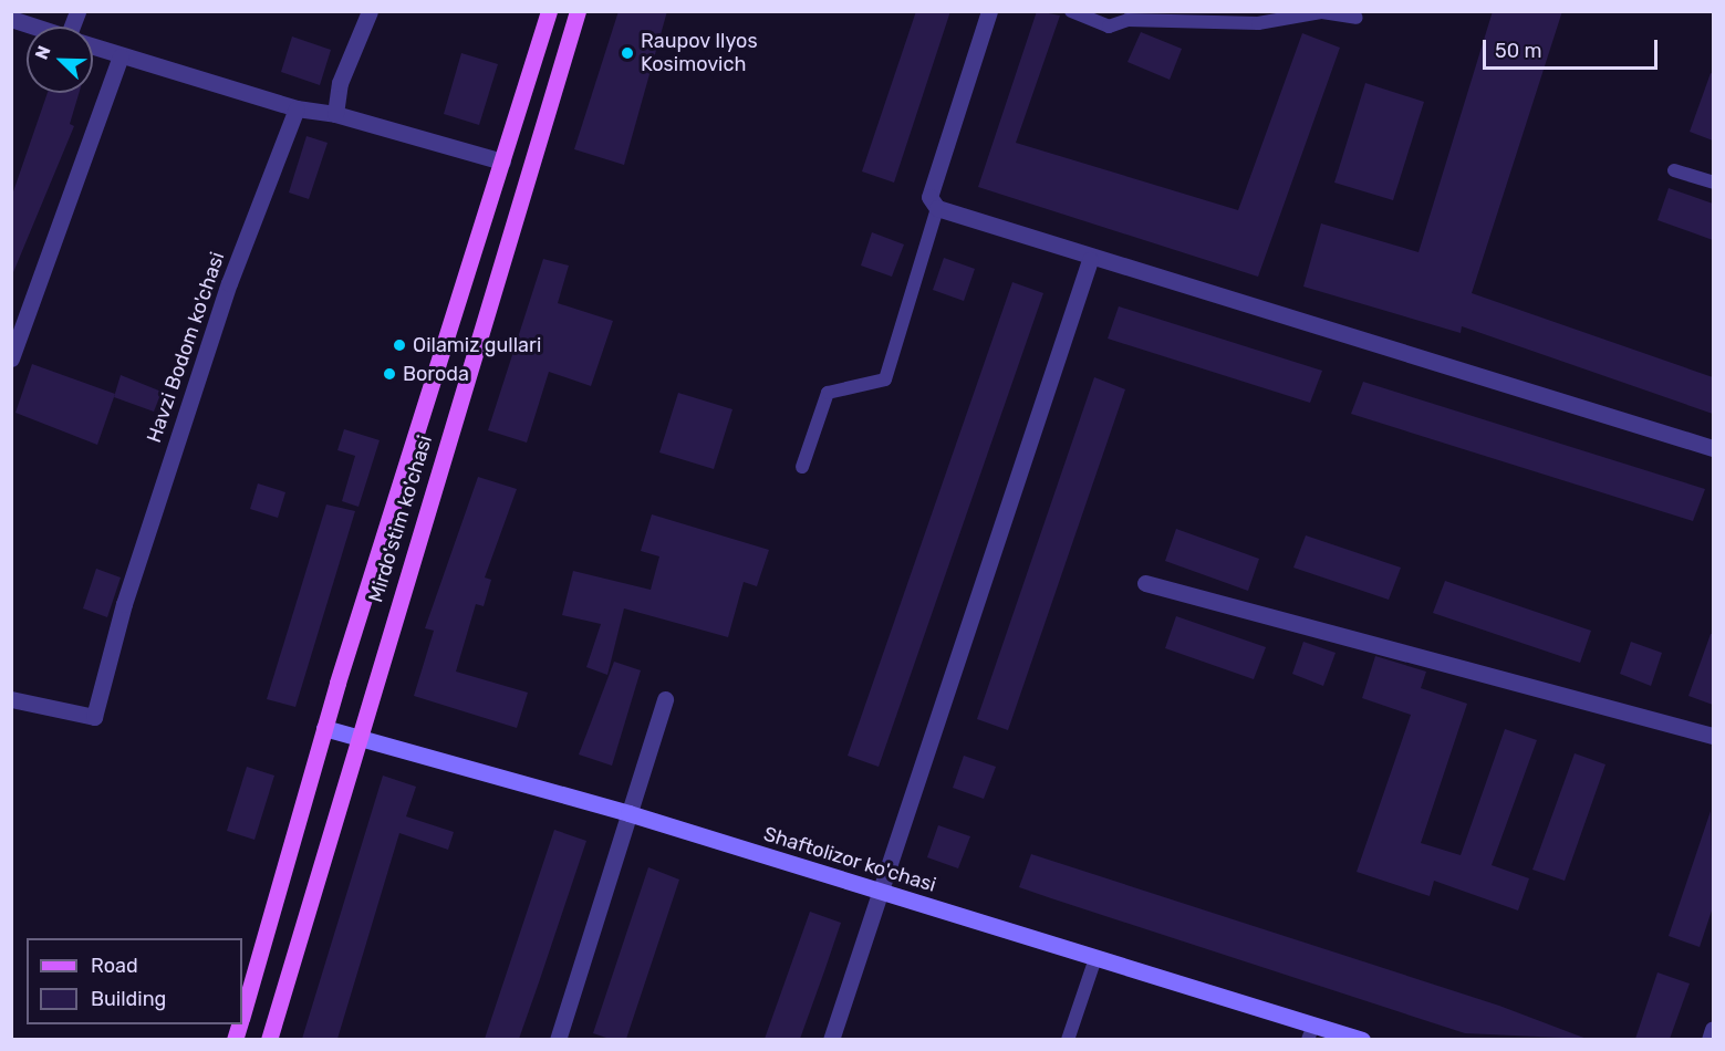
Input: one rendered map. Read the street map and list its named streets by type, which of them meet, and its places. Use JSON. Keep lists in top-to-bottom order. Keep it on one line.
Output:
{"streets":{"main road":["Mirdo'stim ko'chasi"],"street":["Havzi Bodom ko'chasi","Shaftolizor ko'chasi"]},"crossings":[["Mirdo'stim ko'chasi","Shaftolizor ko'chasi"]],"places":["Raupov Ilyos Kosimovich","Oilamiz gullari","Boroda"],"legend":["Road","Building"],"scale_bar":"50 m","north":"top left"}
